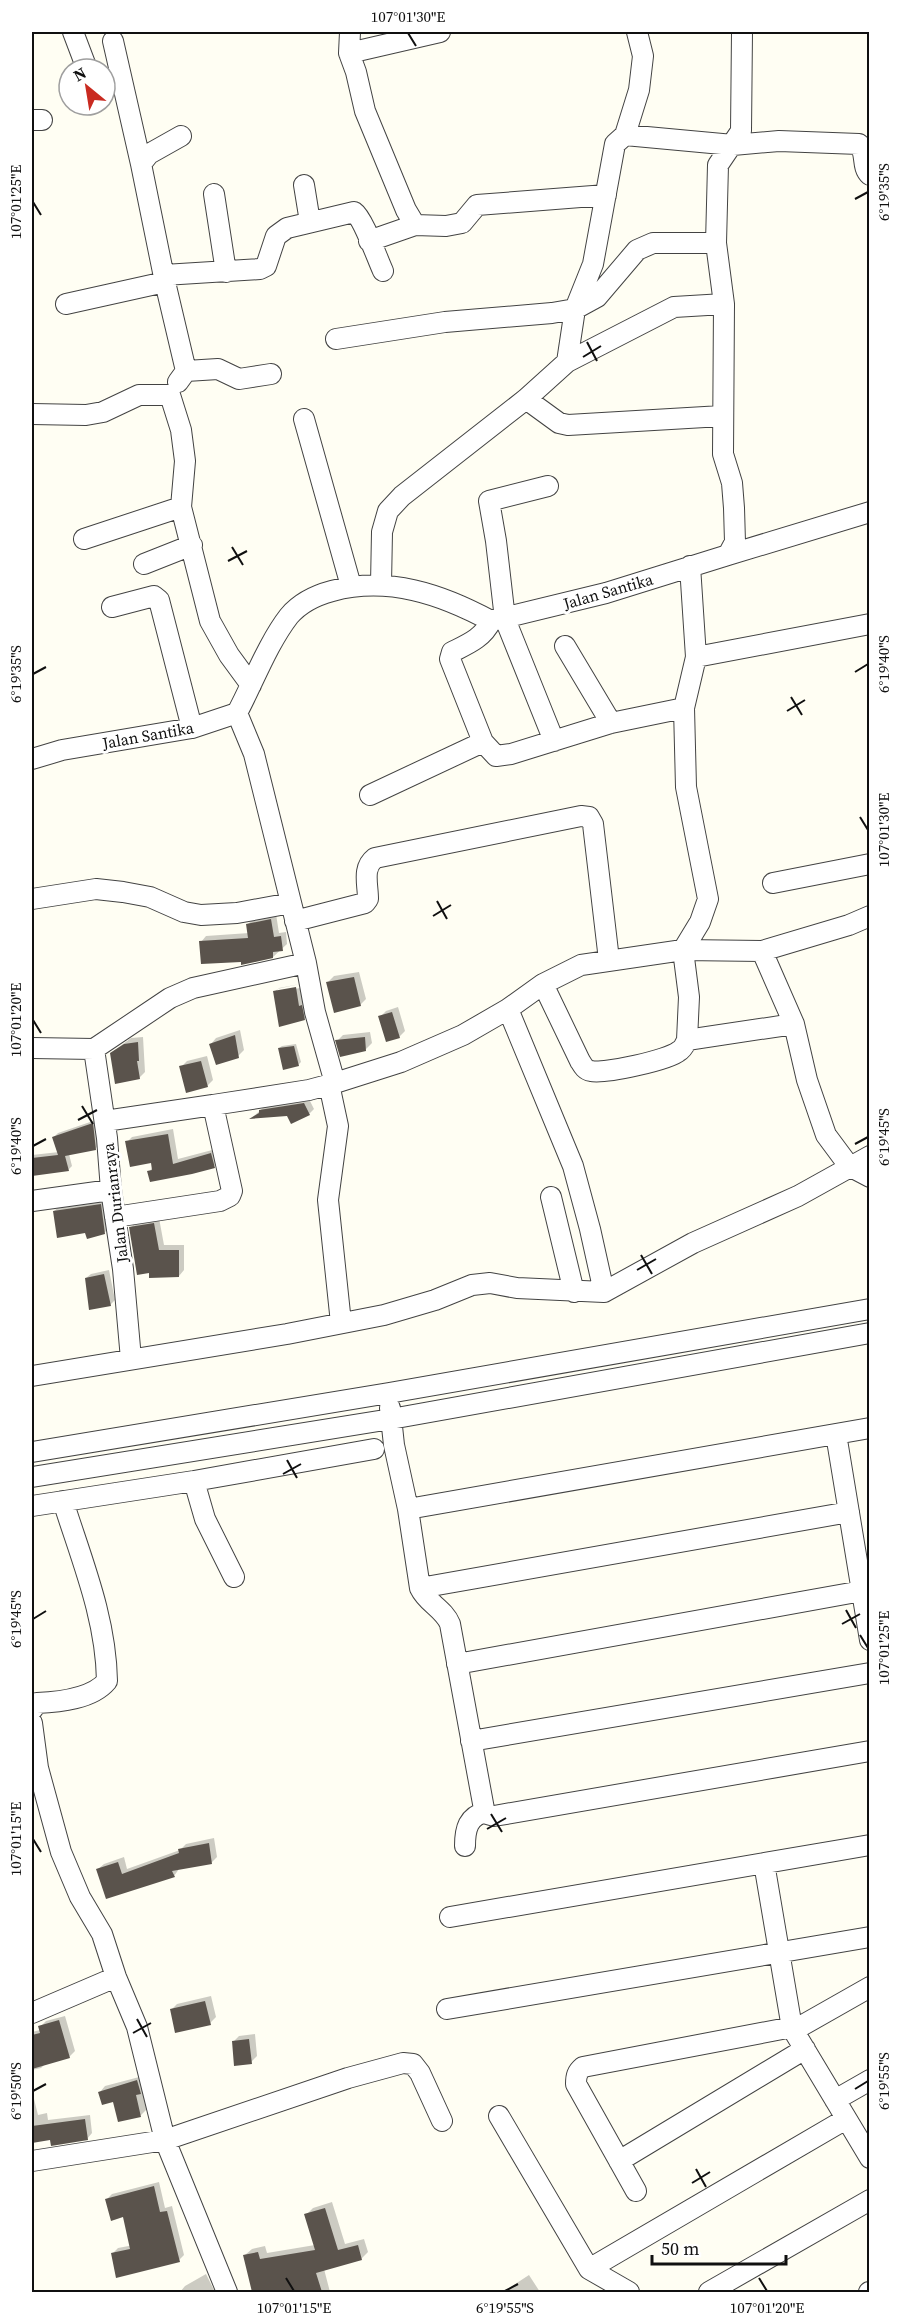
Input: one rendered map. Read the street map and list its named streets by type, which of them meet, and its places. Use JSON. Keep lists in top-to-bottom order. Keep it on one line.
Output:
{"streets":{"street":["Jalan Santika","Jalan Durianraya"]},"scale_bar":"50 m","north":"top left","coordinates":["107°01'30\"E","6°19'35\"S","107°01'25\"E","6°19'40\"S","107°01'20\"E","6°19'45\"S","107°01'15\"E","6°19'55\"S","6°19'50\"S"]}
